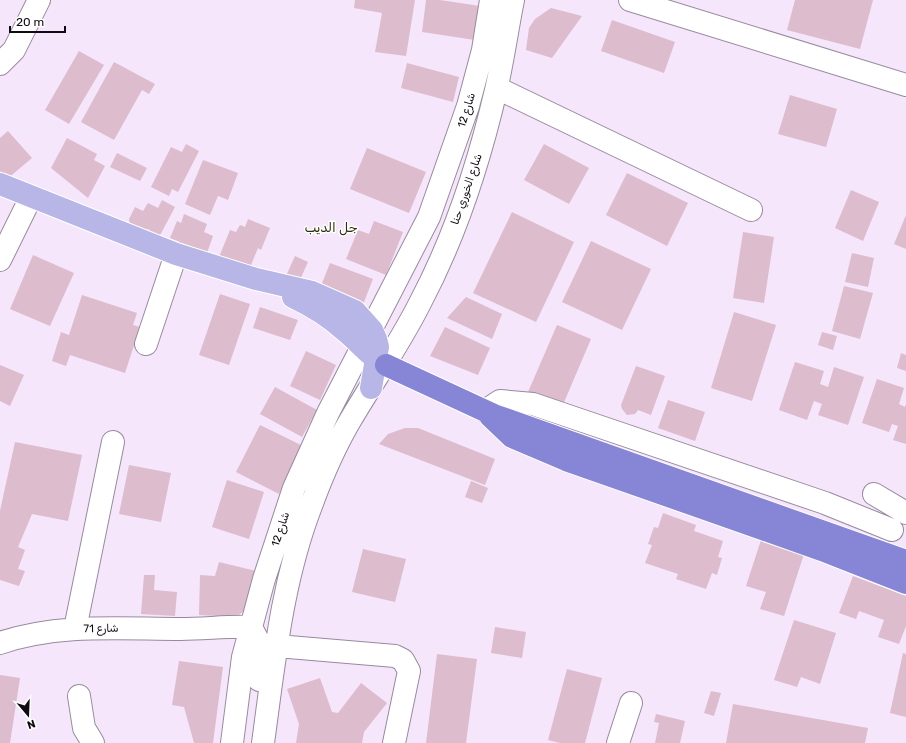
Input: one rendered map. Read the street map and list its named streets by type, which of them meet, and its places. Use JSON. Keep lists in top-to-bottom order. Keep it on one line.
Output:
{"streets":{"street":["شارع 12","شارع الخوري حنا","شارع 71"]},"crossings":[["شارع 12","شارع الخوري حنا"],["شارع 12","شارع 71"]],"districts":["جل الديب"],"scale_bar":"20 m","north":"bottom"}
